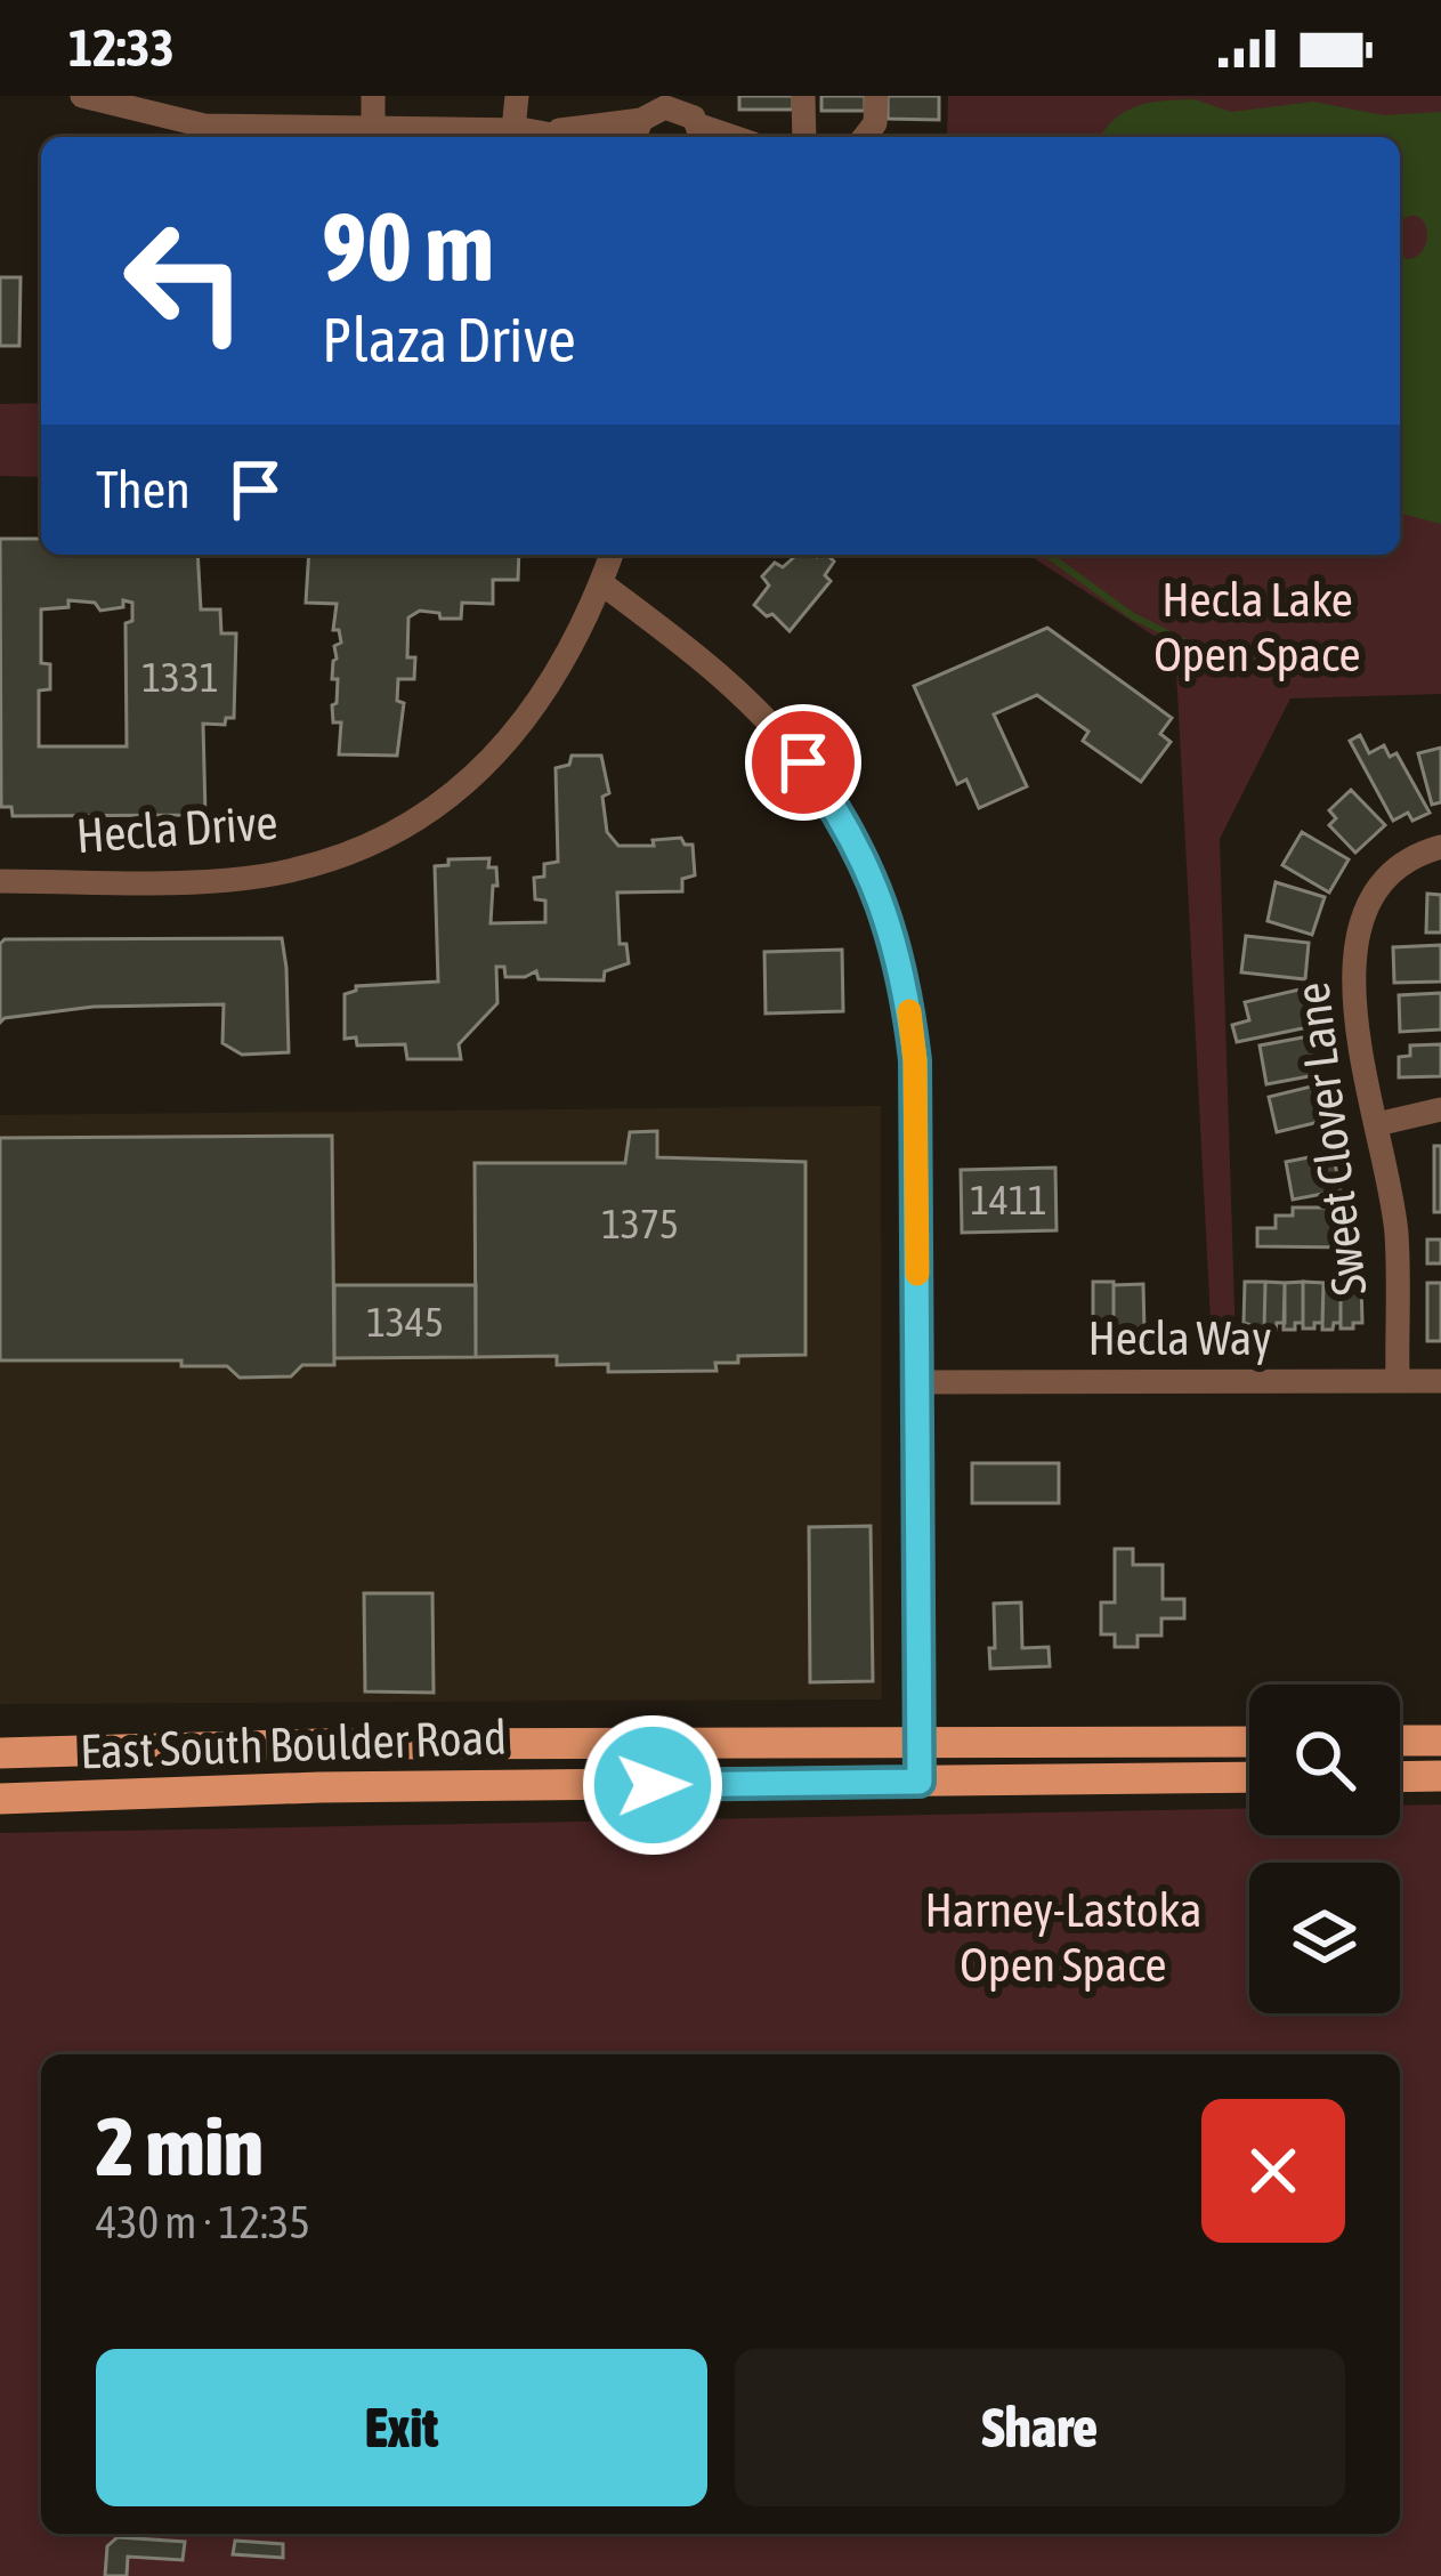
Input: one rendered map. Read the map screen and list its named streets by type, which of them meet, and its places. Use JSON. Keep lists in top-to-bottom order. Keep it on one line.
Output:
{"streets":{"main road":["East South Boulder Road"],"street":["Hecla Drive","Sweet Clover Lane","Hecla Way"]},"crossings":[["Sweet Clover Lane","Hecla Way"]],"parks":["Hecla Lake Open Space","Harney-Lastoka Open Space"],"house_numbers":["1331","1411","1375","1345"],"page":{"status":"12:33","turn":["90 m","Plaza Drive"],"then":"Then","heading":["2 min","430 m · 12:35"],"buttons":["Exit","Share"]}}
